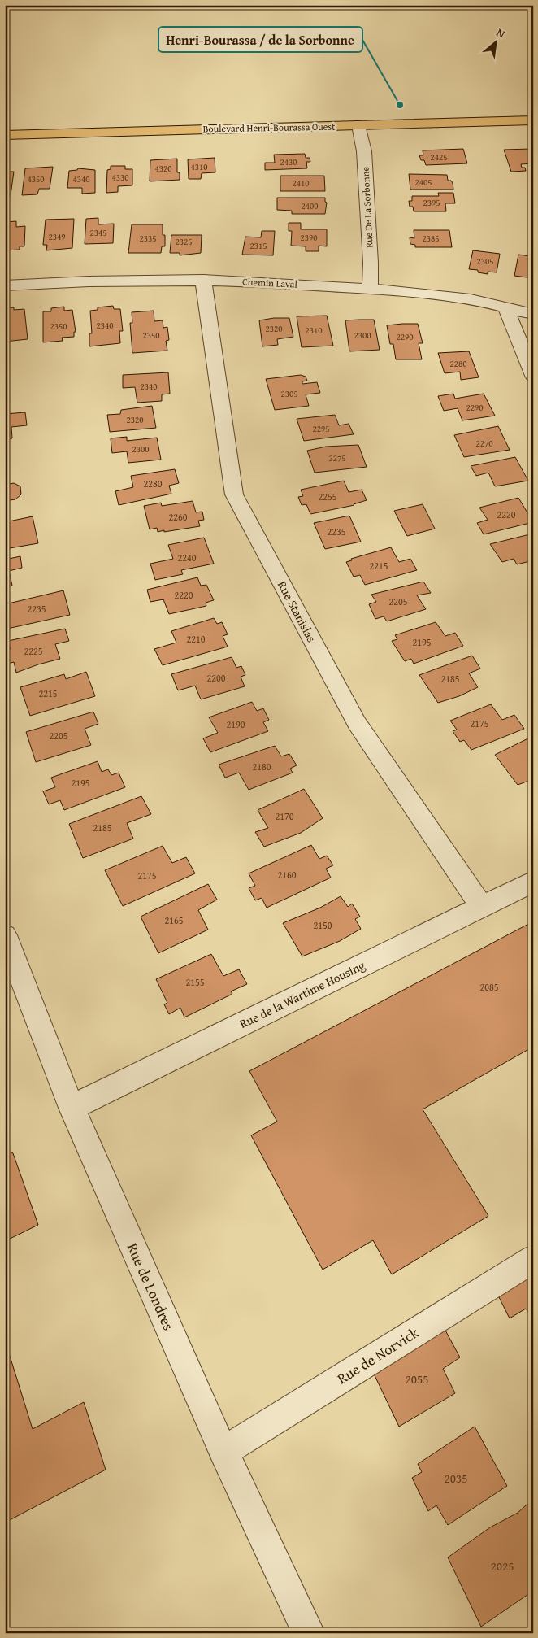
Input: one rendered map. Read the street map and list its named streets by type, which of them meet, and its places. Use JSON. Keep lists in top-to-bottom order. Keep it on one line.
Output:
{"streets":{"main road":["Boulevard Henri-Bourassa Ouest"],"street":["Rue De La Sorbonne","Chemin Laval","Rue Stanislas","Rue de la Wartime Housing","Rue de Londres","Rue de Norvick"]},"crossings":[["Boulevard Henri-Bourassa Ouest","Rue De La Sorbonne"],["Rue De La Sorbonne","Chemin Laval"],["Chemin Laval","Rue Stanislas"],["Rue Stanislas","Rue de la Wartime Housing"],["Rue de la Wartime Housing","Rue de Londres"],["Rue de Londres","Rue de Norvick"]],"places":["Henri-Bourassa / de la Sorbonne"],"house_numbers":["2425","2430","4310","4320","4330","4350","4340","2405","2410","2395","2400","2345","2349","2390","2335","2385","2325","2315","2305","2340","2350","2320","2310","2350","2300","2290","2280","2340","2305","2290","2320","2295","2270","2300","2275","2280","2255","2220","2260","2235","2240","2215","2220","2205","2235","2210","2195","2225","2200","2185","2215","2175","2190","2205","2180","2195","2170","2185","2160","2175","2165","2150","2155","2085","2055","2035","2025"],"north":"top right"}
